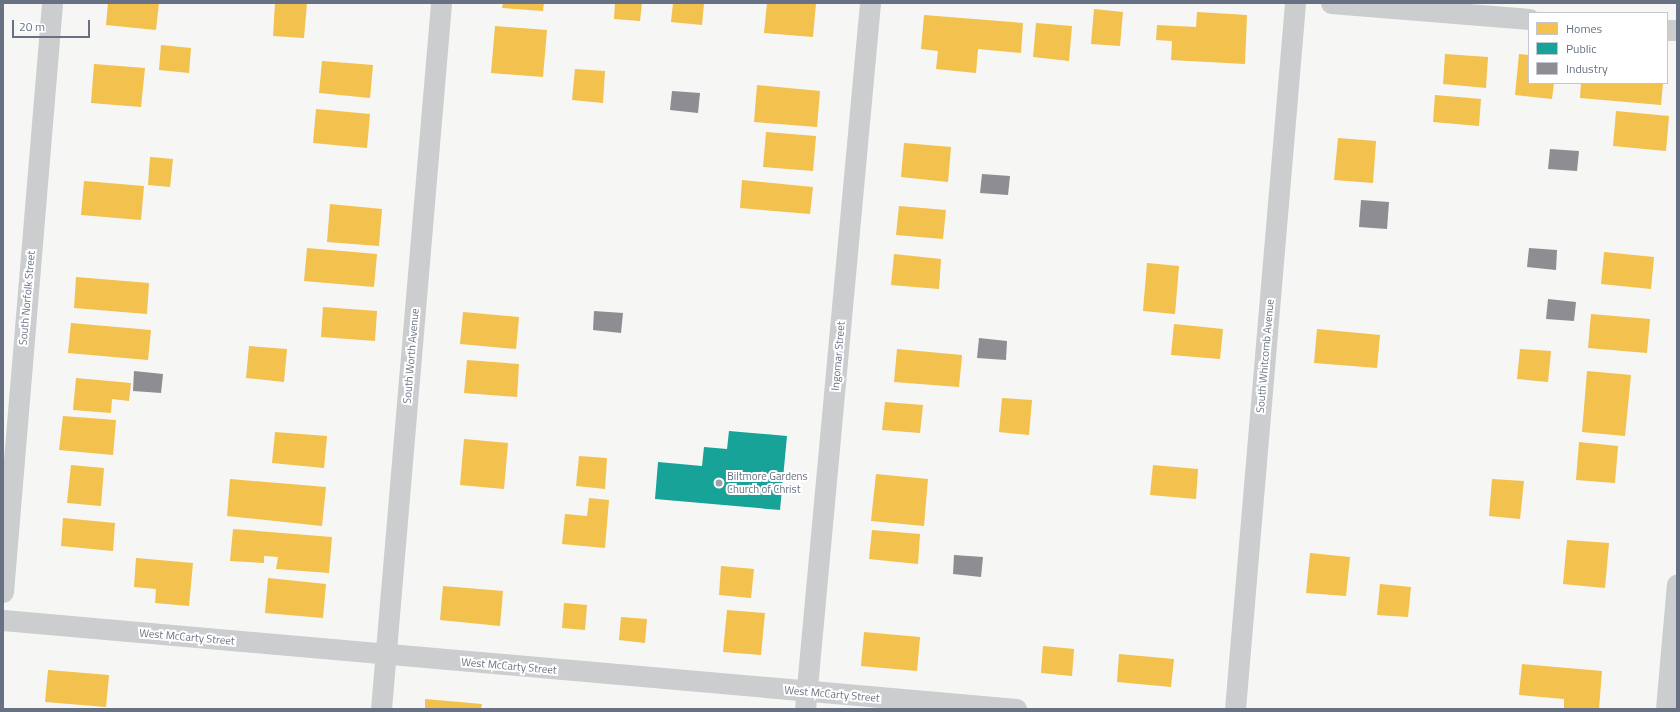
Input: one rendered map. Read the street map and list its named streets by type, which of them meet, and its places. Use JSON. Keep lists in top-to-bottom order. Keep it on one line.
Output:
{"streets":{"street":["South Norfolk Street","South Worth Avenue","Ingomar Street","South Whitcomb Avenue","West McCarty Street"]},"crossings":[["South Worth Avenue","West McCarty Street"],["Ingomar Street","West McCarty Street"]],"places":["Biltmore Gardens Church of Christ"],"legend":["Homes","Public","Industry"],"scale_bar":"20 m"}
